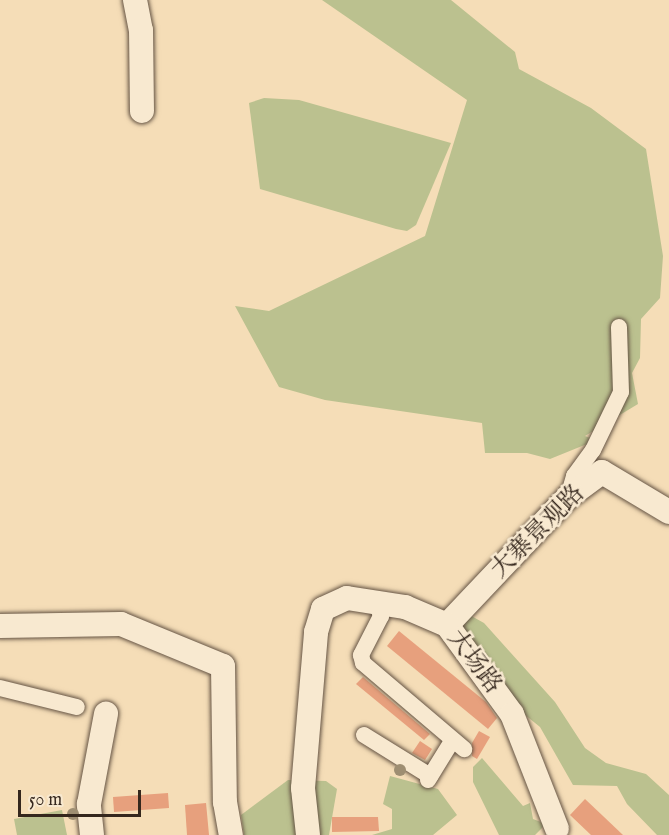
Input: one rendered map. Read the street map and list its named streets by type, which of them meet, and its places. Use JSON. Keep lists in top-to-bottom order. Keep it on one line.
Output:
{"streets":{"main road":["大寨景观路","大场路"]},"crossings":[["大寨景观路","大场路"]],"scale_bar":"50 m"}
